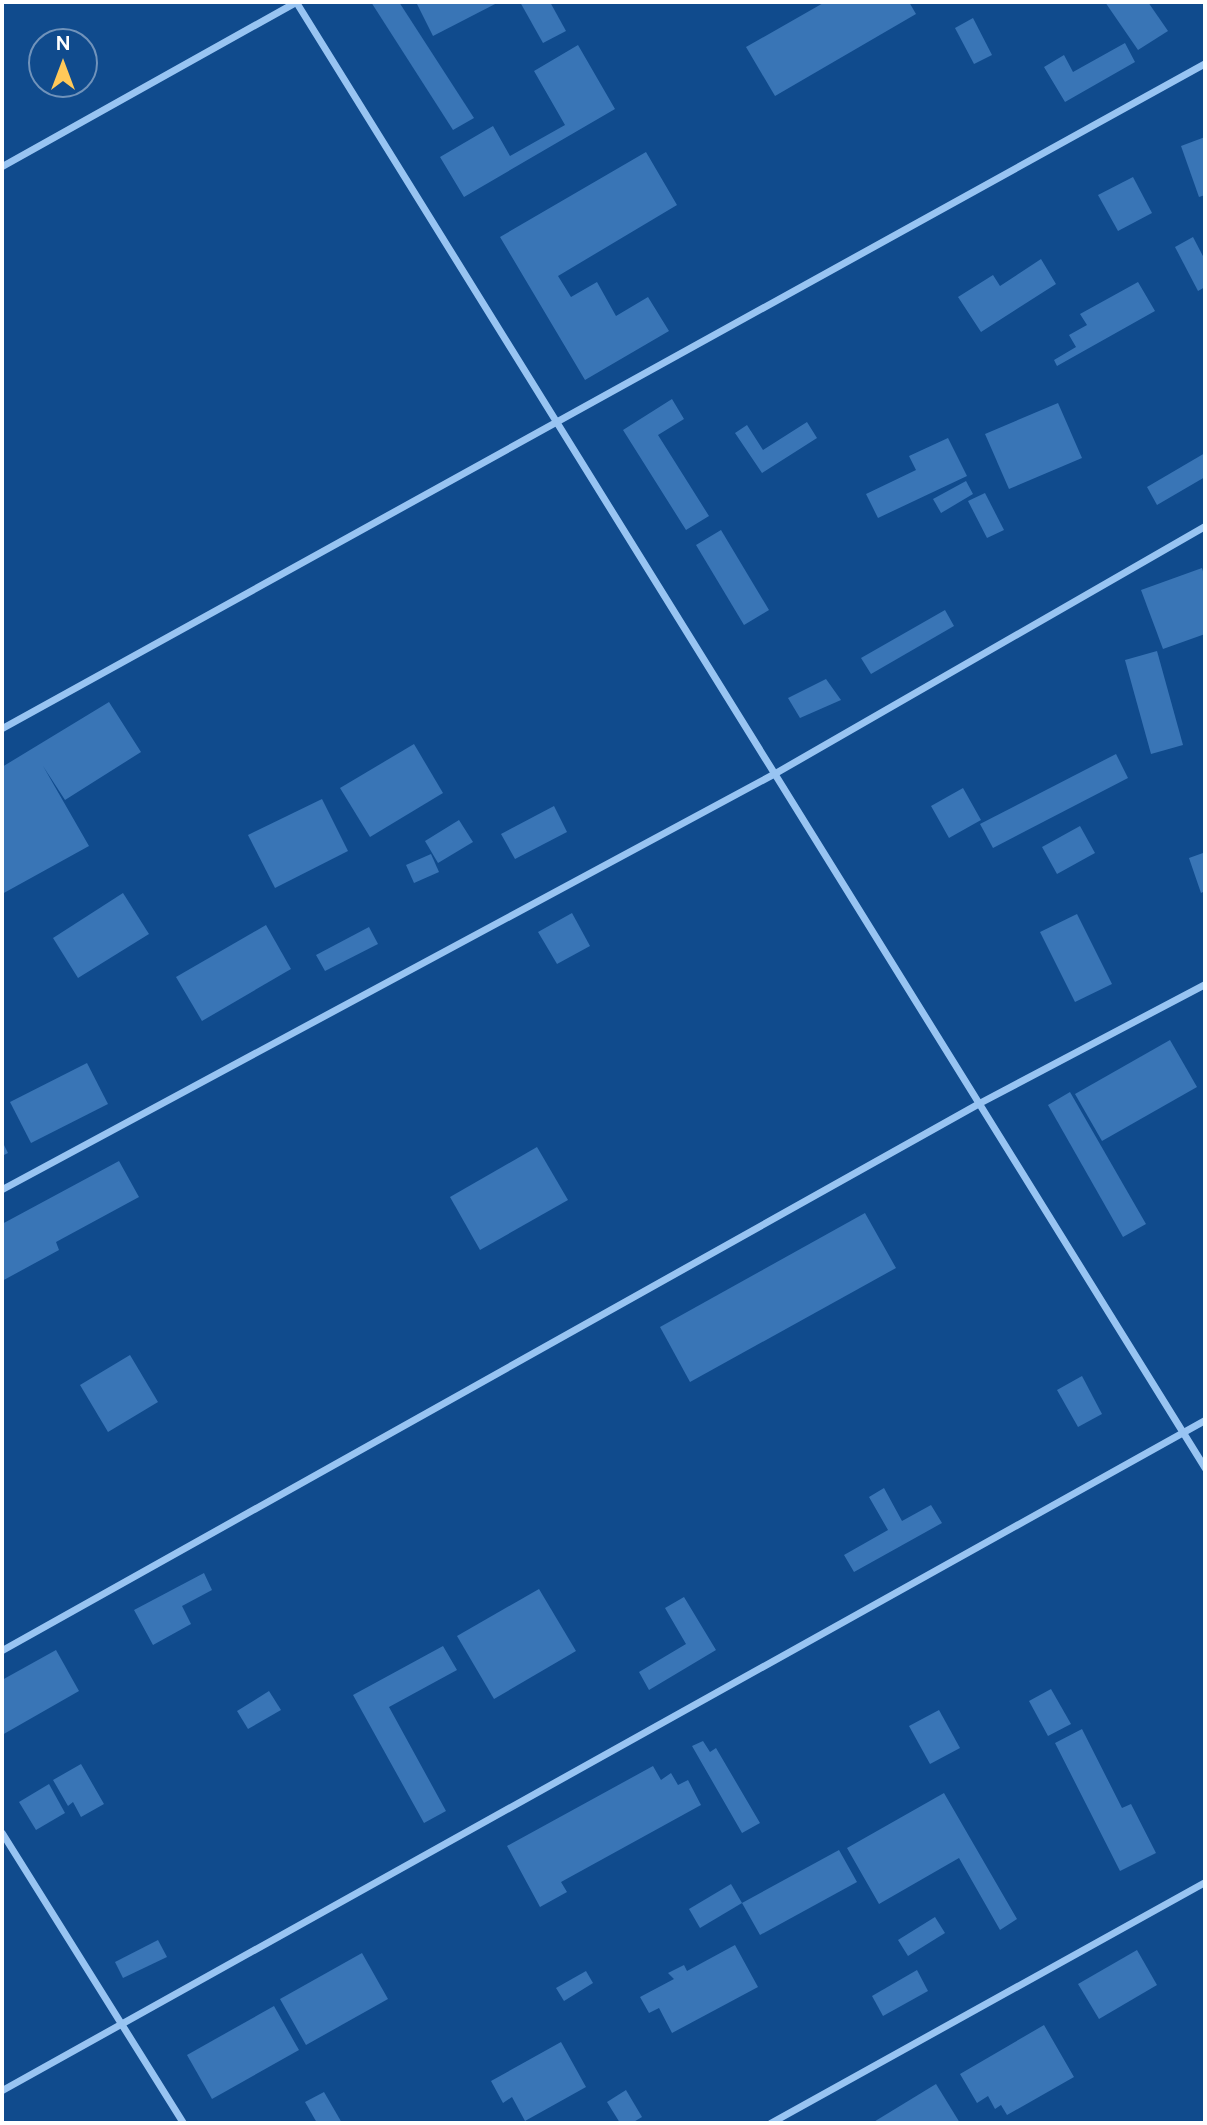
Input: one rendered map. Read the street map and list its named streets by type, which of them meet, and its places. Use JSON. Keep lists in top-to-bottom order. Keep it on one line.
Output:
{"north":"top"}
